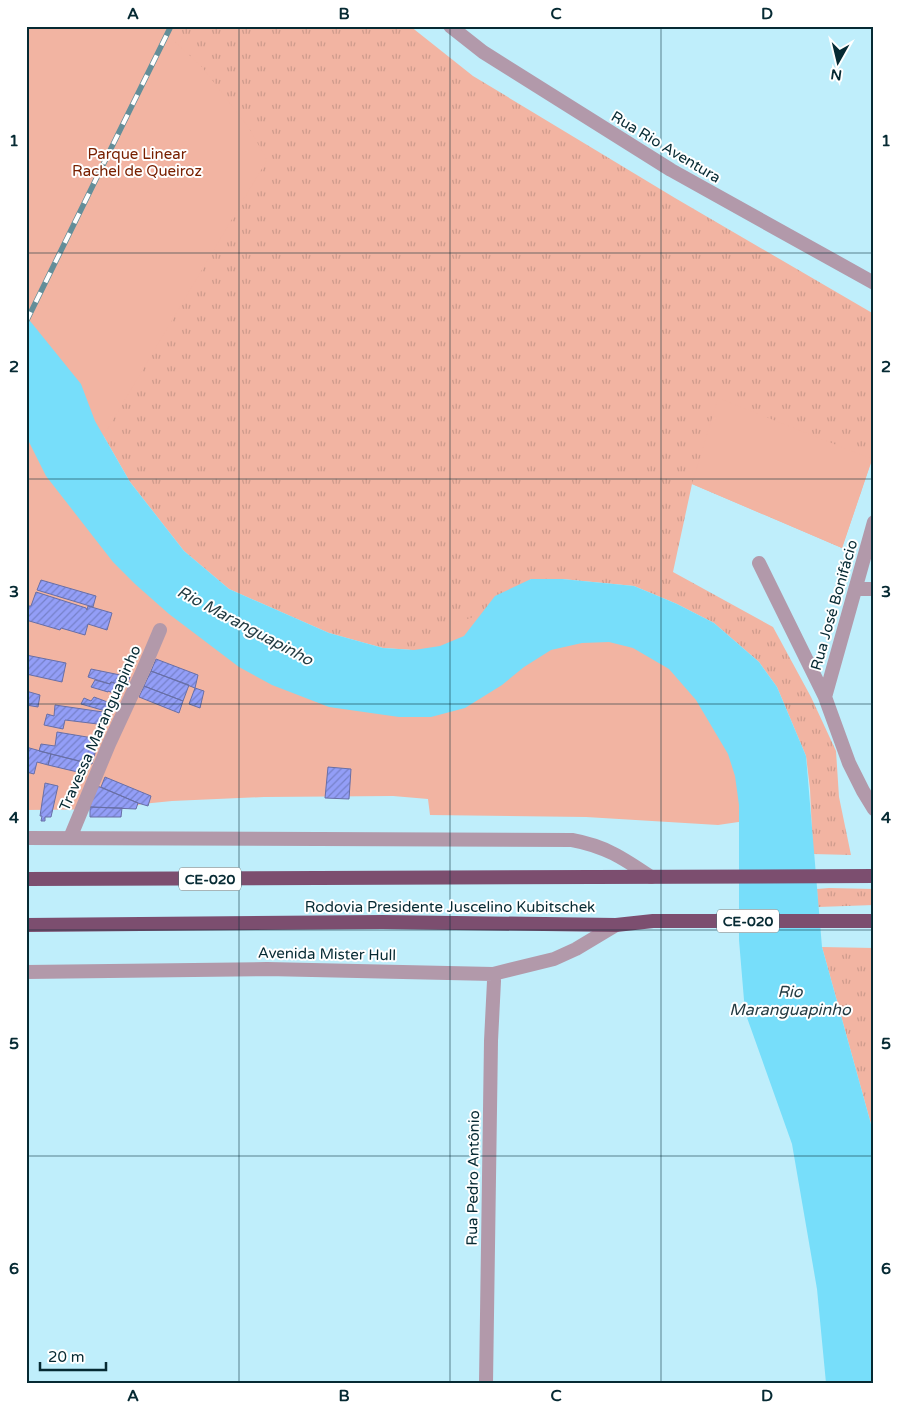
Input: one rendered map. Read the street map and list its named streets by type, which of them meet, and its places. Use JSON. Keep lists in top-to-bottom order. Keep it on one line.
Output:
{"streets":{"highway":["CE-020","Rodovia Presidente Juscelino Kubitschek"],"street":["Rua Rio Aventura","Rua José Bonifácio","Travessa Maranguapinho","Avenida Mister Hull","Rua Pedro Antônio"]},"crossings":[["Rodovia Presidente Juscelino Kubitschek","Avenida Mister Hull"],["Avenida Mister Hull","Rua Pedro Antônio"]],"water":["Rio Maranguapinho"],"parks":["Parque Linear Rachel de Queiroz"],"scale_bar":"20 m","north":"bottom","grid":{"columns":["A","B","C","D"],"rows":["1","2","3","4","5","6"]}}
